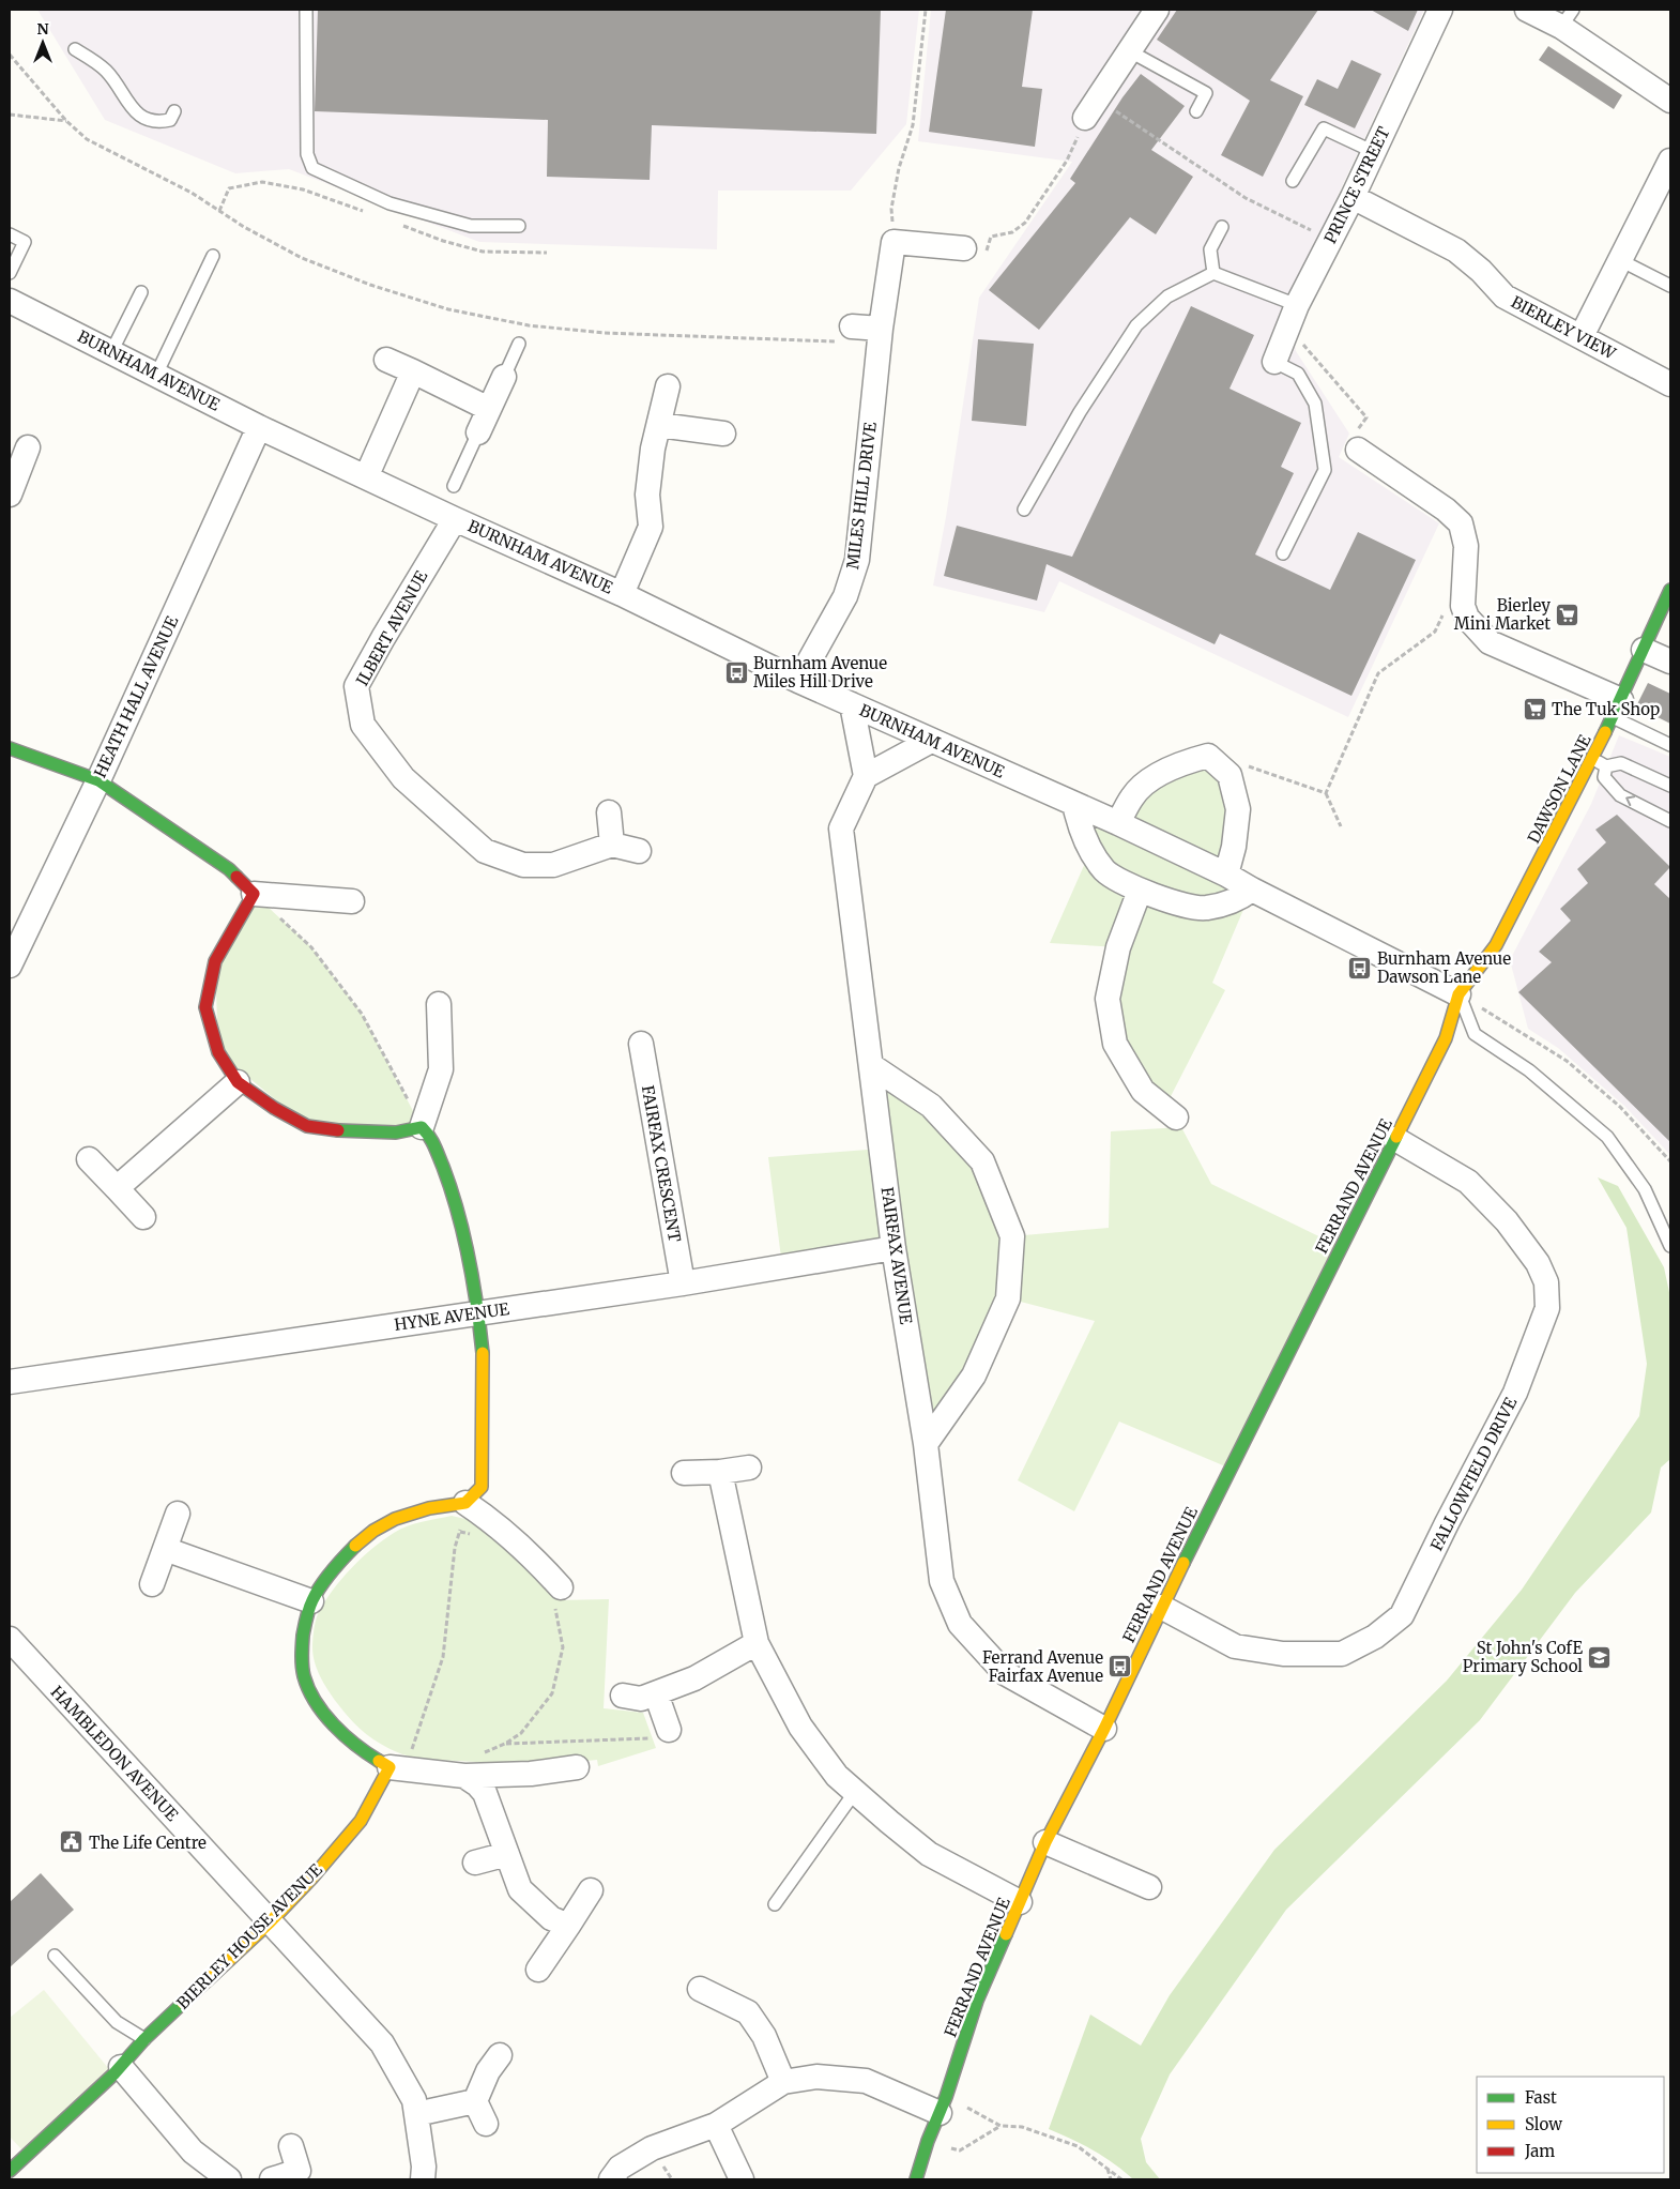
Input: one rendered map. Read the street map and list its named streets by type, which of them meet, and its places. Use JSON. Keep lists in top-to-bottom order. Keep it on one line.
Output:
{"streets":{"street":["PRINCE STREET","BIERLEY VIEW","BURNHAM AVENUE","MILES HILL DRIVE","ILBERT AVENUE","HEATH HALL AVENUE","DAWSON LANE","FAIRFAX CRESCENT","FERRAND AVENUE","FAIRFAX AVENUE","HYNE AVENUE","FALLOWFIELD DRIVE","HAMBLEDON AVENUE","BIERLEY HOUSE AVENUE"]},"crossings":[["PRINCE STREET","BIERLEY VIEW"],["BURNHAM AVENUE","MILES HILL DRIVE"],["BURNHAM AVENUE","ILBERT AVENUE"],["BURNHAM AVENUE","HEATH HALL AVENUE"],["BURNHAM AVENUE","DAWSON LANE"],["BURNHAM AVENUE","FERRAND AVENUE"],["DAWSON LANE","FERRAND AVENUE"],["FAIRFAX CRESCENT","HYNE AVENUE"],["FERRAND AVENUE","FAIRFAX AVENUE"],["FERRAND AVENUE","FALLOWFIELD DRIVE"],["FAIRFAX AVENUE","HYNE AVENUE"],["HAMBLEDON AVENUE","BIERLEY HOUSE AVENUE"]],"places":{"supermarket":["Bierley Mini Market","The Tuk Shop"],"bus stop":["Burnham Avenue Miles Hill Drive","Burnham Avenue Dawson Lane","Ferrand Avenue Fairfax Avenue"],"school or university":["St John's CofE Primary School"],"public building":["The Life Centre"]},"legend":["Fast","Slow","Jam"],"north":"top"}
